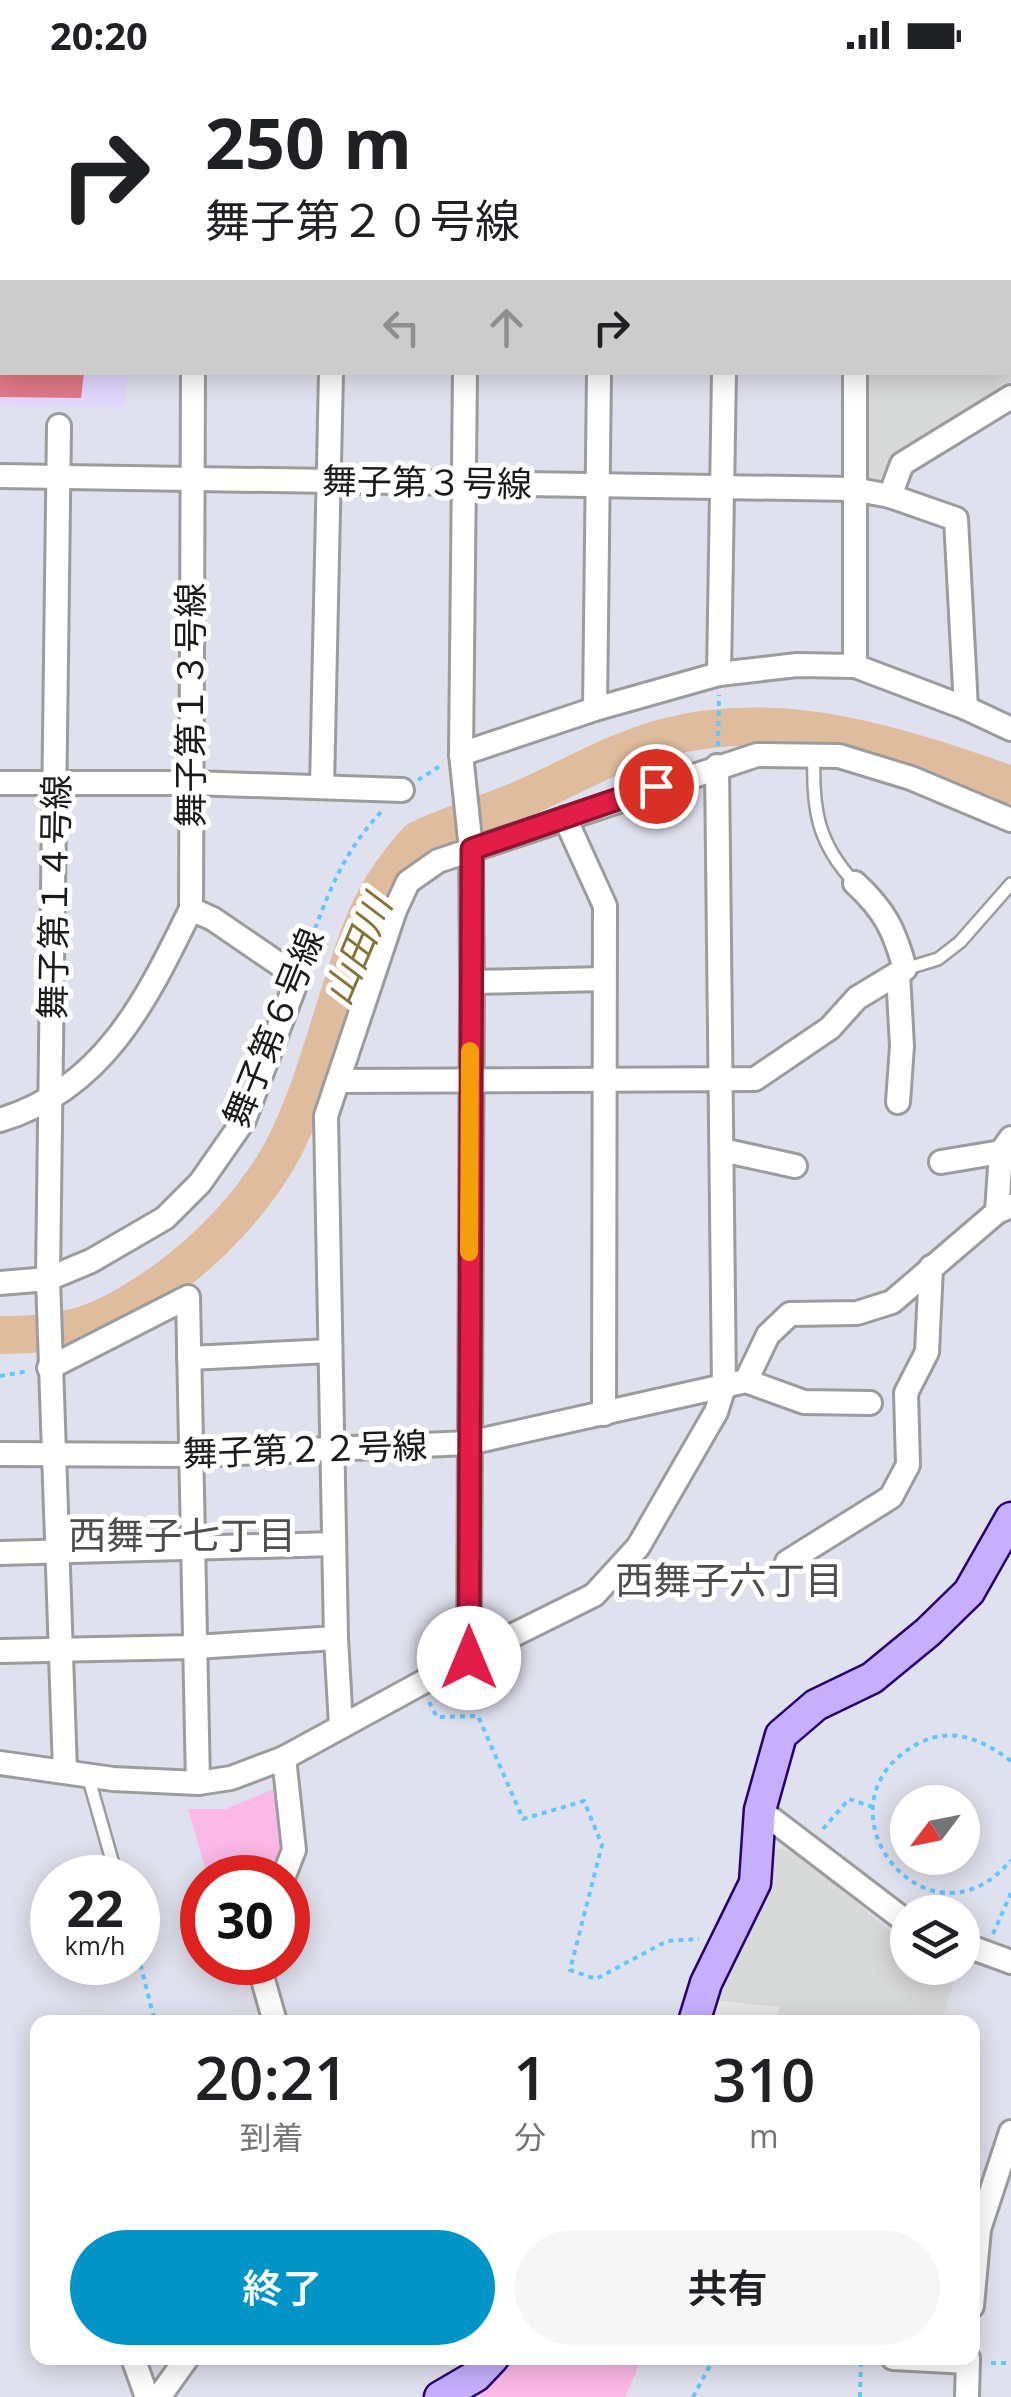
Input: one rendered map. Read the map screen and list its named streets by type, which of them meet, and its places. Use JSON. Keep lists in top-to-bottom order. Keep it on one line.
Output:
{"streets":{"street":["舞子第３号線","舞子第１３号線","舞子第１４号線","舞子第６号線","舞子第２２号線"]},"crossings":[["舞子第３号線","舞子第１３号線"],["舞子第３号線","舞子第１４号線"],["舞子第１４号線","舞子第６号線"],["舞子第１４号線","舞子第２２号線"]],"districts":["西舞子七丁目","西舞子六丁目"],"water":["山田川"],"north":"bottom left","page":{"status":"20:20","turn":["250 m","舞子第２０号線"],"speed":"22 km/h","limit":"30","eta":["20:21","到着","1","分","310","m"],"buttons":["終了","共有"]}}
